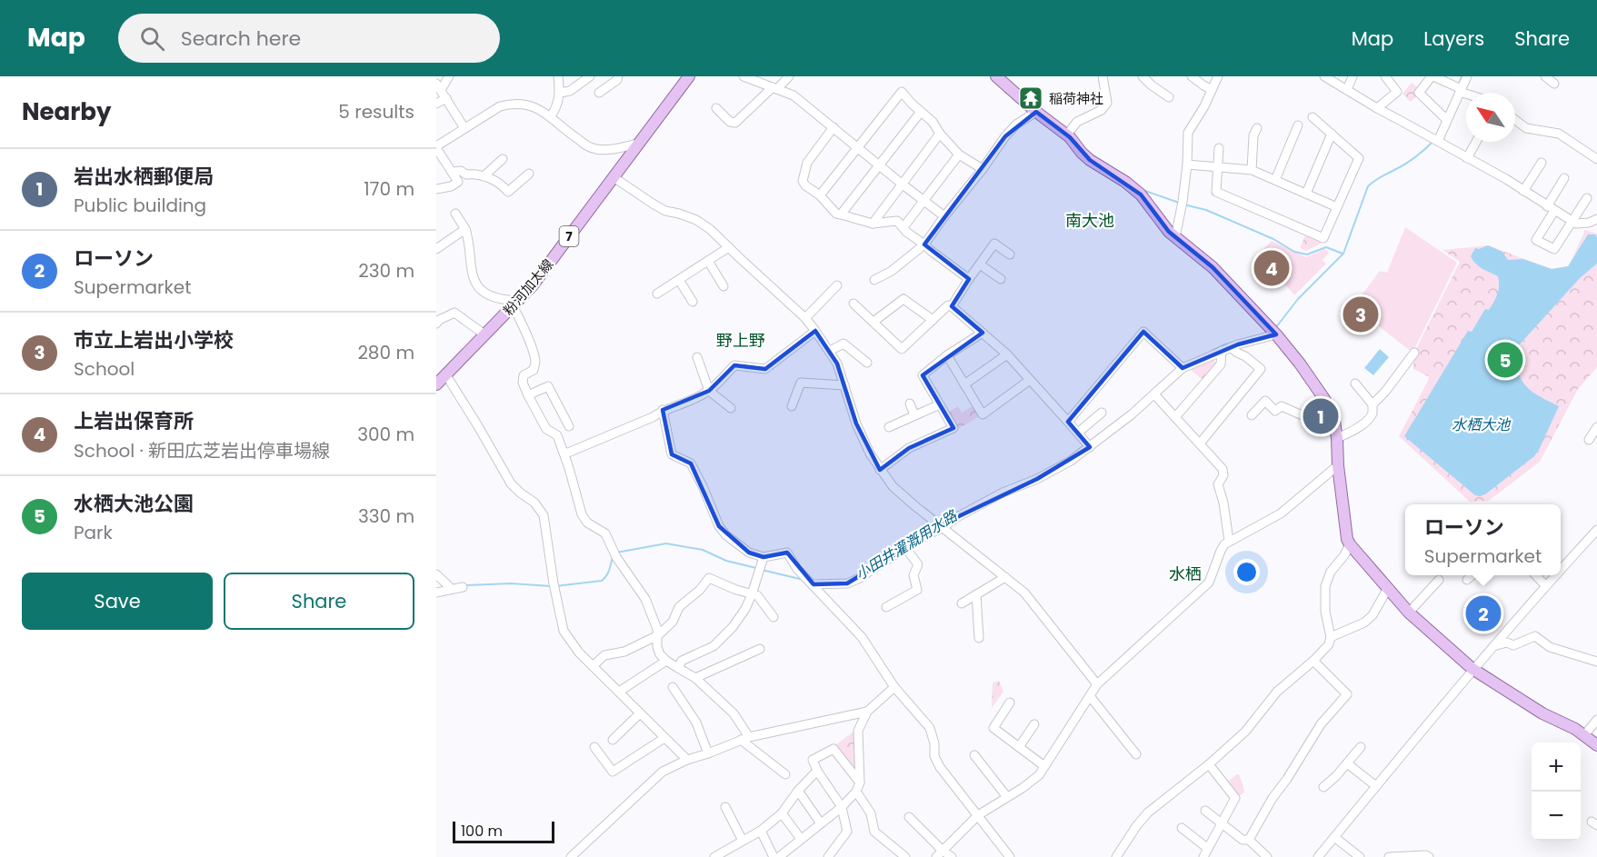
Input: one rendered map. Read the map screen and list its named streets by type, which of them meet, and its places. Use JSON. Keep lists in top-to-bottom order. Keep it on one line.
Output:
{"streets":{"main road":["7","粉河加太線"]},"districts":["南大池","野上野","水栖"],"water":["水栖大池","小田井灌漑用水路"],"places":{"temple":["稲荷神社"]},"scale_bar":"100 m","north":"top left","page":{"header":"Map","search":"Search here","nav":["Map","Layers","Share"],"heading":["Nearby","5 results"],"list":[{"mark":"1","name":"岩出水栖郵便局","note":"Public building","value":"170 m"},{"mark":"2","name":"ローソン","note":"Supermarket","value":"230 m"},{"mark":"3","name":"市立上岩出小学校","note":"School","value":"280 m"},{"mark":"4","name":"上岩出保育所","note":"School · 新田広芝岩出停車場線","value":"300 m"},{"mark":"5","name":"水栖大池公園","note":"Park","value":"330 m"}],"pins":["4","3","5","1","2"],"popup":["ローソン","Supermarket"],"buttons":["Save","Share"],"map_buttons":["+","−"],"scale":"100 m"}}
